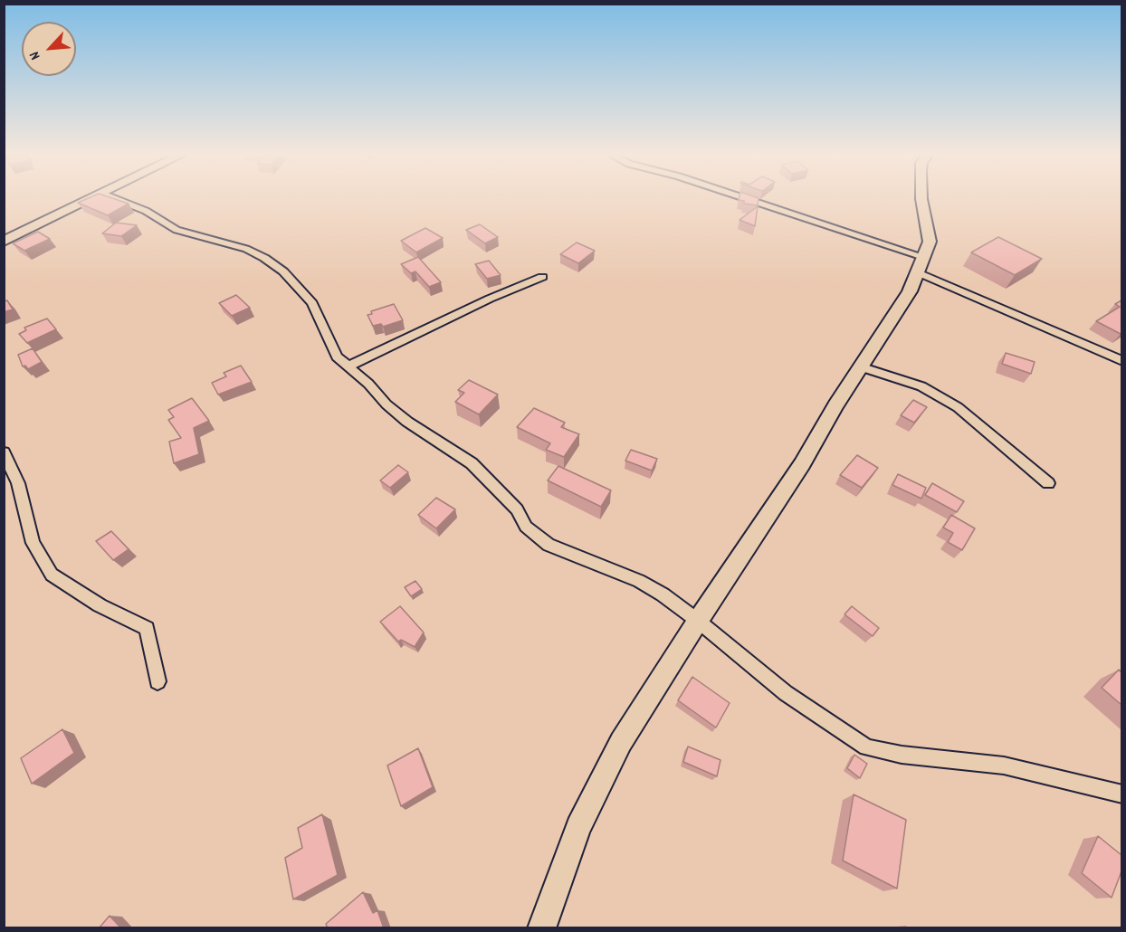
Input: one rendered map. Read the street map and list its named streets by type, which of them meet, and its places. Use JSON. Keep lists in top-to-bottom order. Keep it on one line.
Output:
{"north":"bottom left"}
